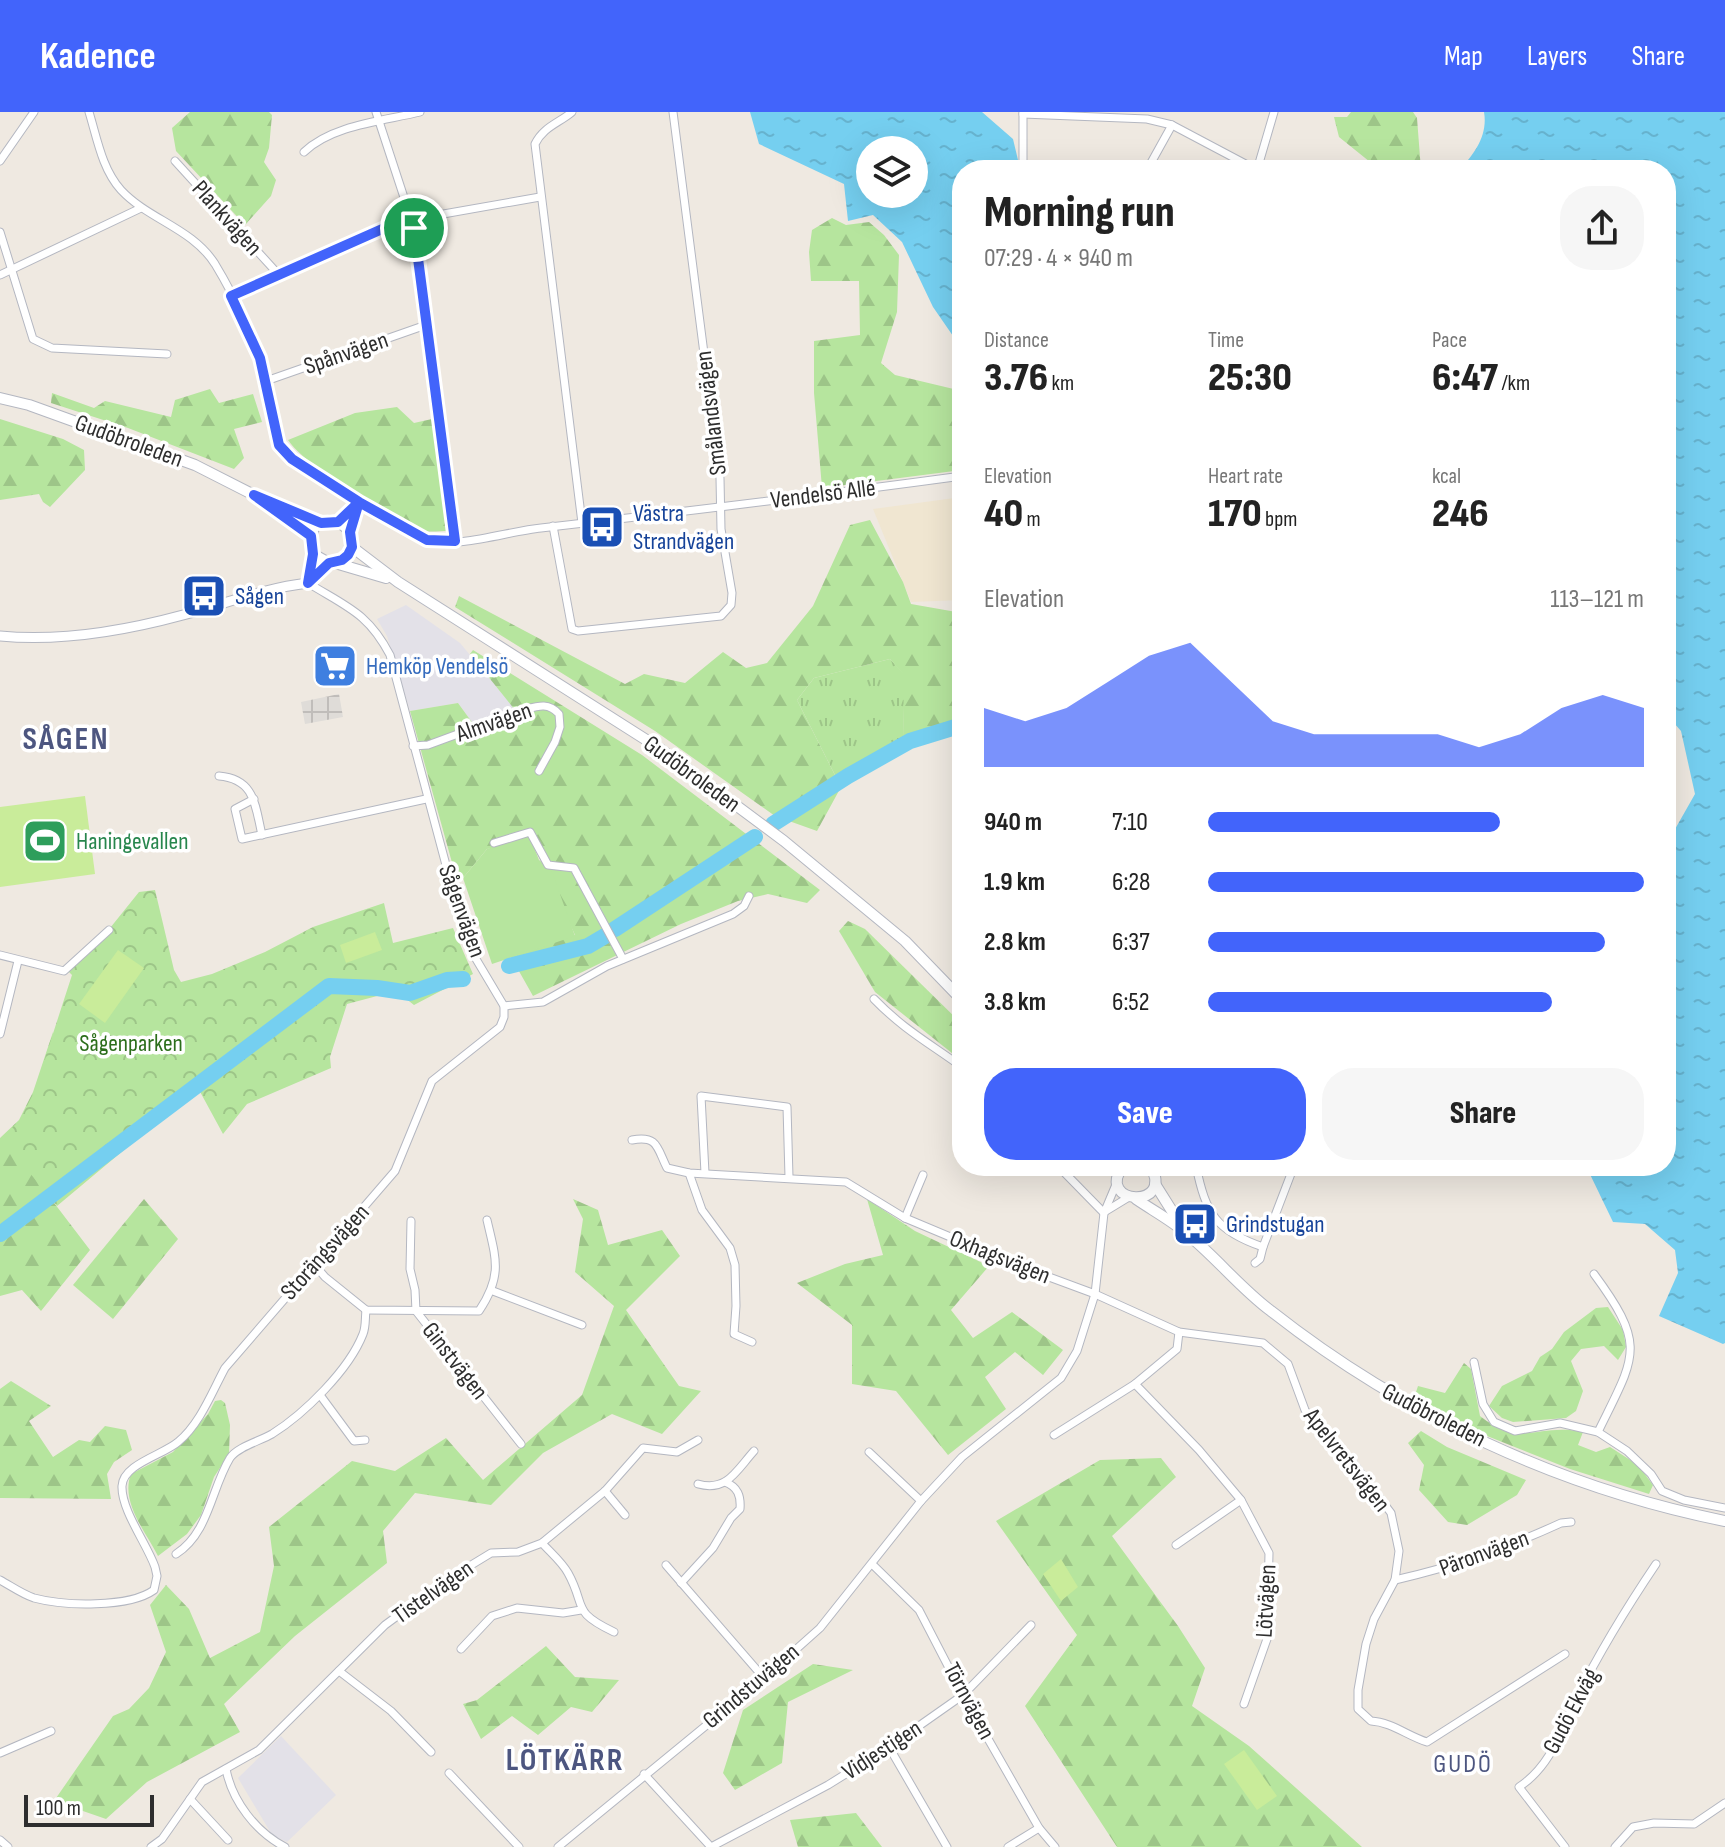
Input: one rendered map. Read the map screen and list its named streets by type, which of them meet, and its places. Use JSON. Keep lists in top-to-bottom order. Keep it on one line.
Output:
{"streets":{"main road":["Gudöbroleden"],"street":["Plankvägen","Spånvägen","Smålandsvägen","Vendelsö Allé","Almvägen","Sågenvägen","Storängsvägen","Oxhagsvägen","Ginstvägen","Apelvretsvägen","Päronvägen","Tistelvägen","Lötvägen","Grindstuvägen","Törnvägen","Gudö Ekväg","Vidjestigen"]},"crossings":[["Plankvägen","Vendelsö Allé"],["Spånvägen","Vendelsö Allé"],["Smålandsvägen","Vendelsö Allé"],["Almvägen","Sågenvägen"],["Sågenvägen","Storängsvägen"],["Oxhagsvägen","Apelvretsvägen"],["Oxhagsvägen","Grindstuvägen"],["Apelvretsvägen","Päronvägen"],["Apelvretsvägen","Grindstuvägen"],["Grindstuvägen","Törnvägen"],["Törnvägen","Vidjestigen"]],"districts":["SÅGEN","LÖTKÄRR","GUDÖ"],"parks":["Sågenparken"],"places":{"bus stop":["Västra Strandvägen","Sågen","Grindstugan"],"supermarket":["Hemköp Vendelsö"],"sports":["Haningevallen"]},"scale_bar":"100 m","page":{"header":"Kadence","nav":["Map","Layers","Share"],"heading":["Morning run","07:29 · 4 × 940 m"],"stats":[["Distance","3.76 km"],["Time","25:30"],["Pace","6:47 /km"],["Elevation","40 m"],["Heart rate","170 bpm"],["kcal","246"]],"chart":["Elevation","113–121 m"],"list":[{"name":"940 m","note":"7:10"},{"name":"1.9 km","note":"6:28"},{"name":"2.8 km","note":"6:37"},{"name":"3.8 km","note":"6:52"}],"buttons":["Save","Share"],"scale":"100 m"}}
